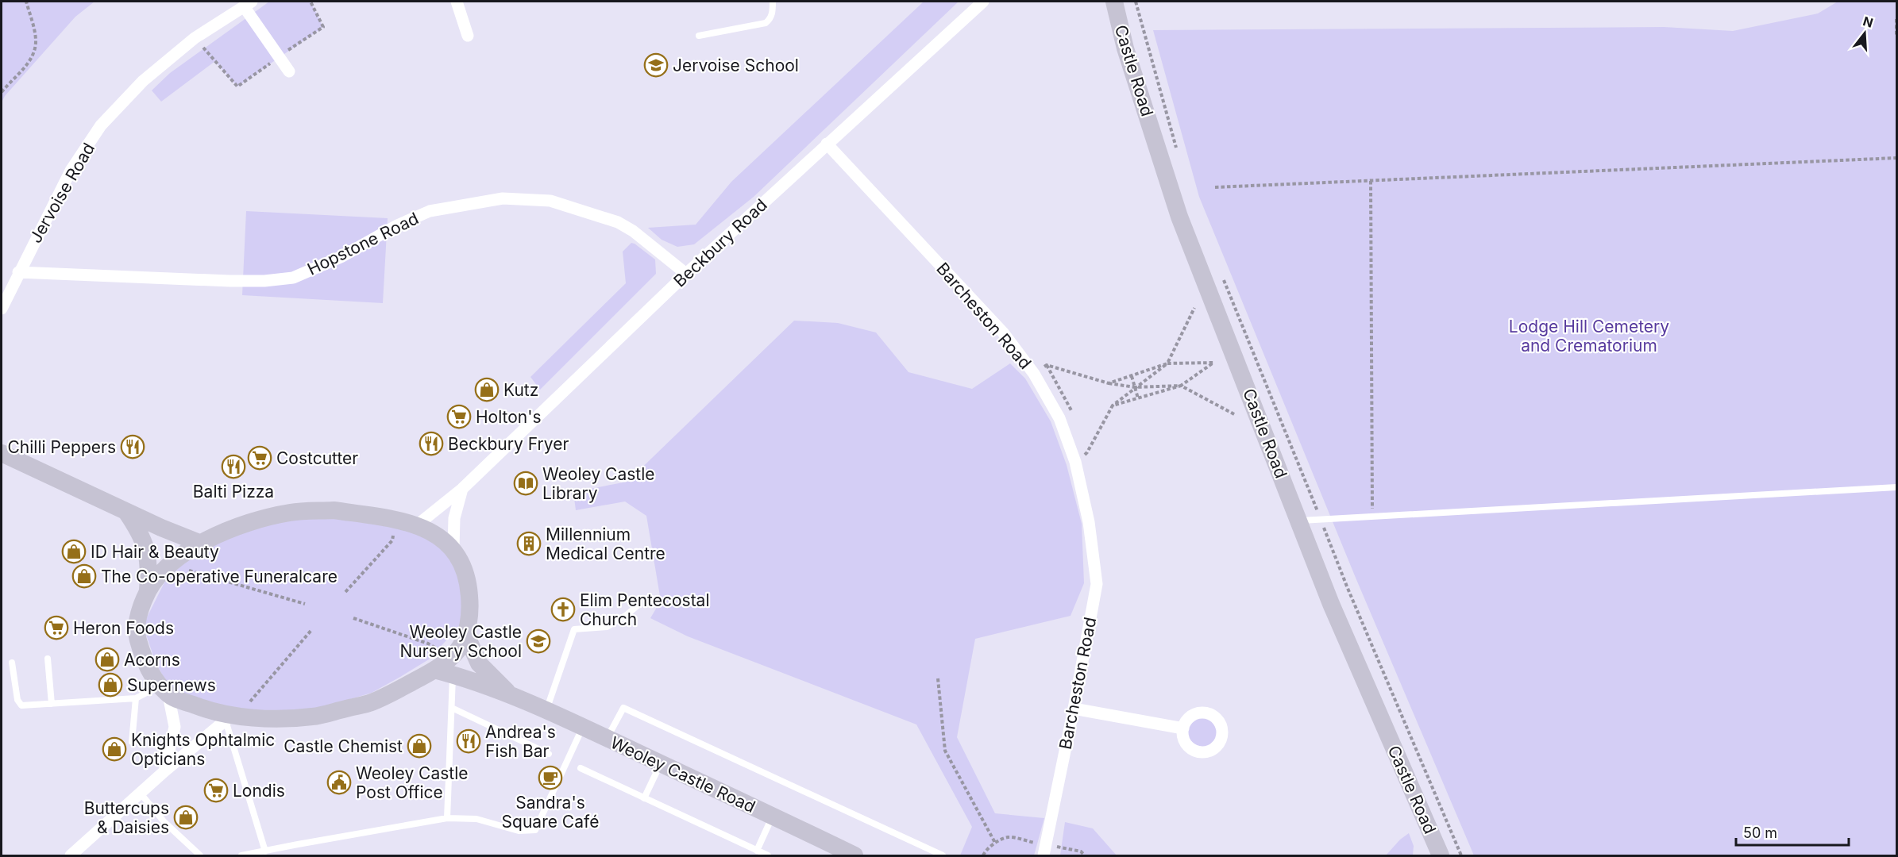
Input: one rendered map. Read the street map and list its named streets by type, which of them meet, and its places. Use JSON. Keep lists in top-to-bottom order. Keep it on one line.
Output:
{"streets":{"street":["Castle Road","Jervoise Road","Beckbury Road","Hopstone Road","Barcheston Road","Weoley Castle Road"]},"crossings":[["Jervoise Road","Hopstone Road"],["Beckbury Road","Hopstone Road"],["Beckbury Road","Barcheston Road"]],"parks":["Lodge Hill Cemetery and Crematorium"],"places":{"school or university":["Jervoise School","Weoley Castle Nursery School"],"shop":["Kutz","ID Hair & Beauty","The Co-operative Funeralcare","Acorns","Supernews","Castle Chemist","Knights Ophtalmic Opticians","Buttercups & Daisies"],"supermarket":["Holton's","Costcutter","Heron Foods","Londis"],"restaurant":["Beckbury Fryer","Chilli Peppers","Balti Pizza","Andrea's Fish Bar"],"library":["Weoley Castle Library"],"building":["Millennium Medical Centre"],"church":["Elim Pentecostal Church"],"cafe":["Sandra's Square Café"],"public building":["Weoley Castle Post Office"]},"scale_bar":"50 m","north":"top"}
